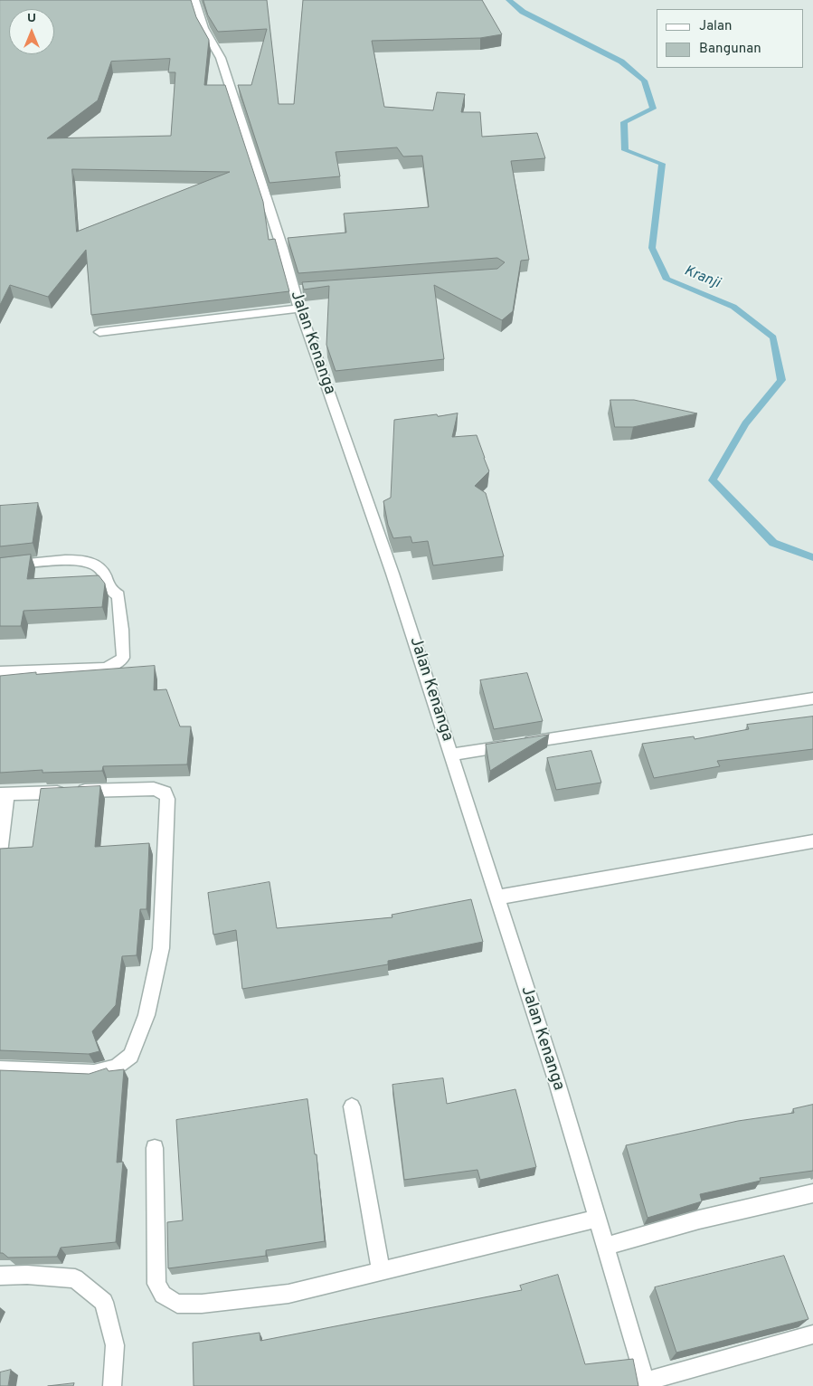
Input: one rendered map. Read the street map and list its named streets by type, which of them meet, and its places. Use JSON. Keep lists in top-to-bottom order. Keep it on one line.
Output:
{"streets":{"street":["Jalan Kenanga"]},"water":["Kranji"],"legend":["Jalan","Bangunan"],"north":"top"}
